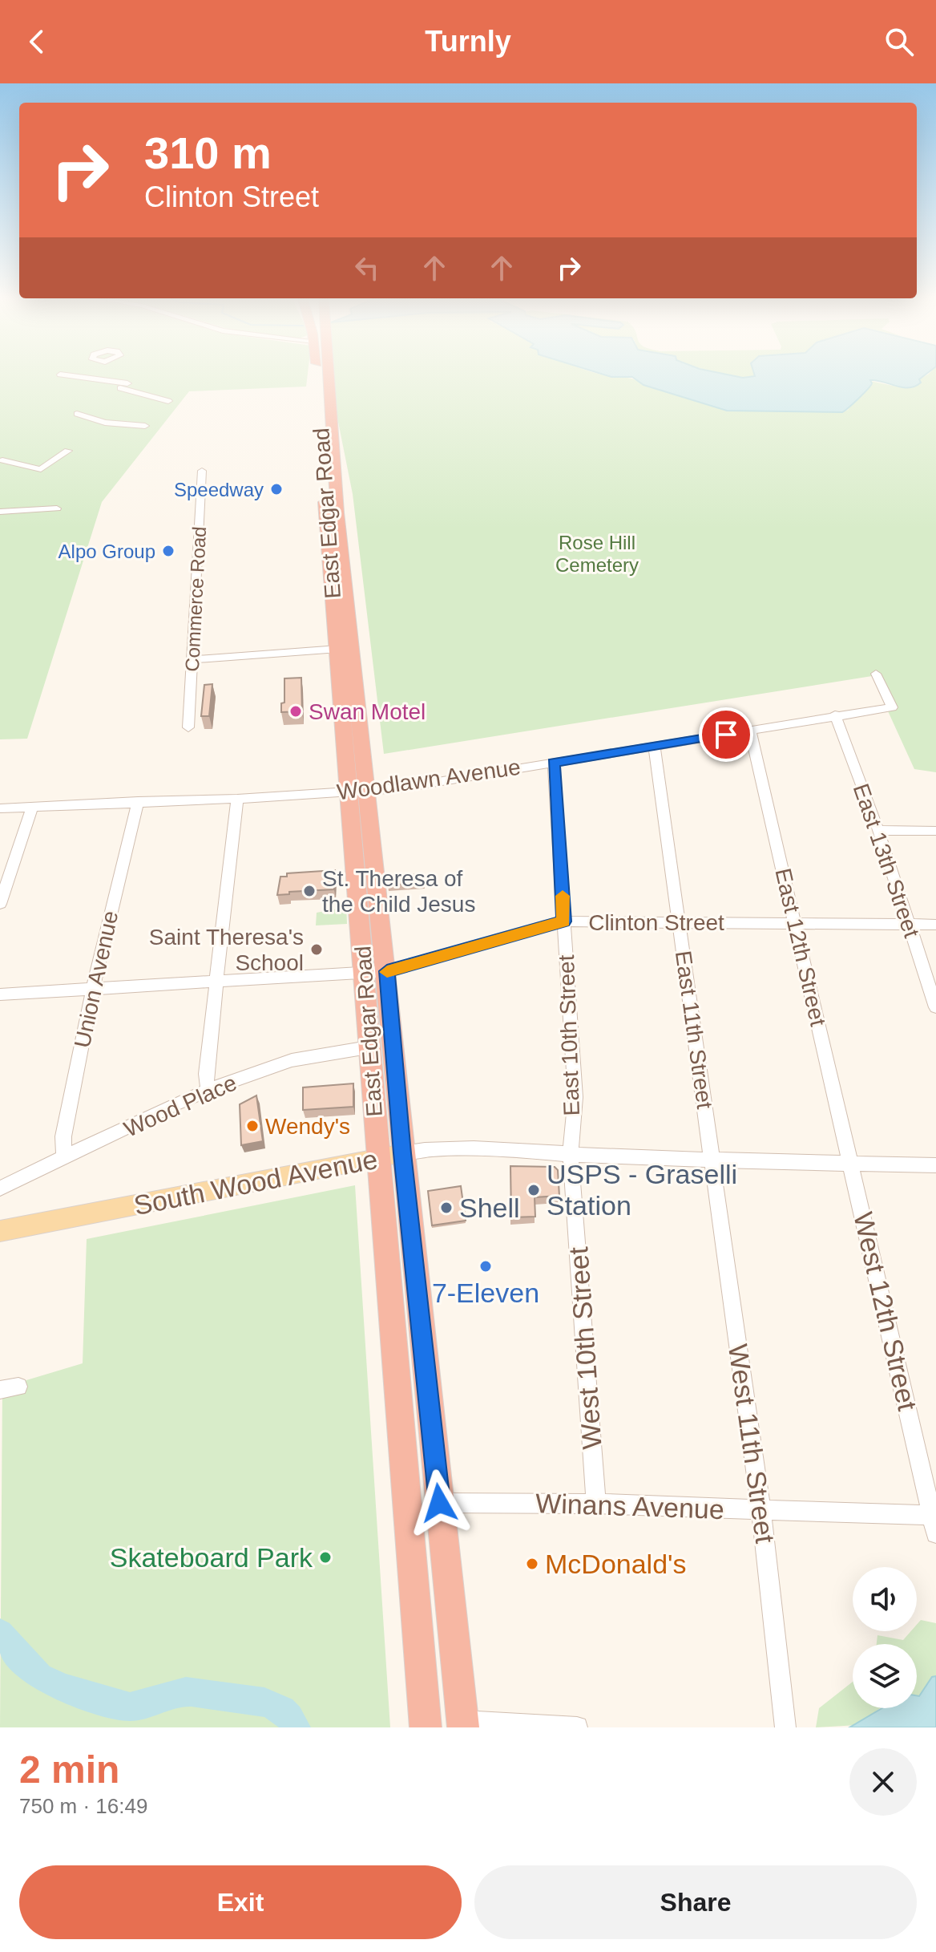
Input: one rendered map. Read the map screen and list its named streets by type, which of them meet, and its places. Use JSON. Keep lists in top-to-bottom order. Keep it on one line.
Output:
{"streets":{"highway":["East Edgar Road"],"main road":["South Wood Avenue"],"street":["Commerce Road","Woodlawn Avenue","East 13th Street","Clinton Street","East 12th Street","Union Avenue","East 11th Street","East 10th Street","Wood Place","West 12th Street","West 10th Street","West 11th Street","Winans Avenue"]},"crossings":[["East Edgar Road","Woodlawn Avenue"],["East Edgar Road","Clinton Street"],["East Edgar Road","Wood Place"],["East Edgar Road","South Wood Avenue"],["East Edgar Road","Winans Avenue"],["Woodlawn Avenue","East 13th Street"],["Woodlawn Avenue","East 12th Street"],["Woodlawn Avenue","Union Avenue"],["Woodlawn Avenue","East 11th Street"],["Woodlawn Avenue","East 10th Street"],["East 13th Street","Clinton Street"],["Clinton Street","East 12th Street"],["Clinton Street","Union Avenue"],["Clinton Street","East 11th Street"],["Clinton Street","East 10th Street"],["East 12th Street","South Wood Avenue"],["East 12th Street","West 12th Street"],["Union Avenue","Wood Place"],["East 11th Street","South Wood Avenue"],["East 11th Street","West 11th Street"],["East 10th Street","South Wood Avenue"],["East 10th Street","West 10th Street"],["South Wood Avenue","West 12th Street"],["South Wood Avenue","West 10th Street"],["South Wood Avenue","West 11th Street"],["West 12th Street","Winans Avenue"],["West 10th Street","Winans Avenue"],["West 11th Street","Winans Avenue"]],"parks":["Rose Hill Cemetery"],"places":["Speedway","Alpo Group","Swan Motel","St. Theresa of the Child Jesus","Saint Theresa's School","Wendy's","USPS - Graselli Station","Shell","7-Eleven","Skateboard Park","McDonald's"],"page":{"header":"Turnly","turn":["310 m","Clinton Street"],"heading":["2 min","750 m · 16:49"],"buttons":["Exit","Share"]}}
